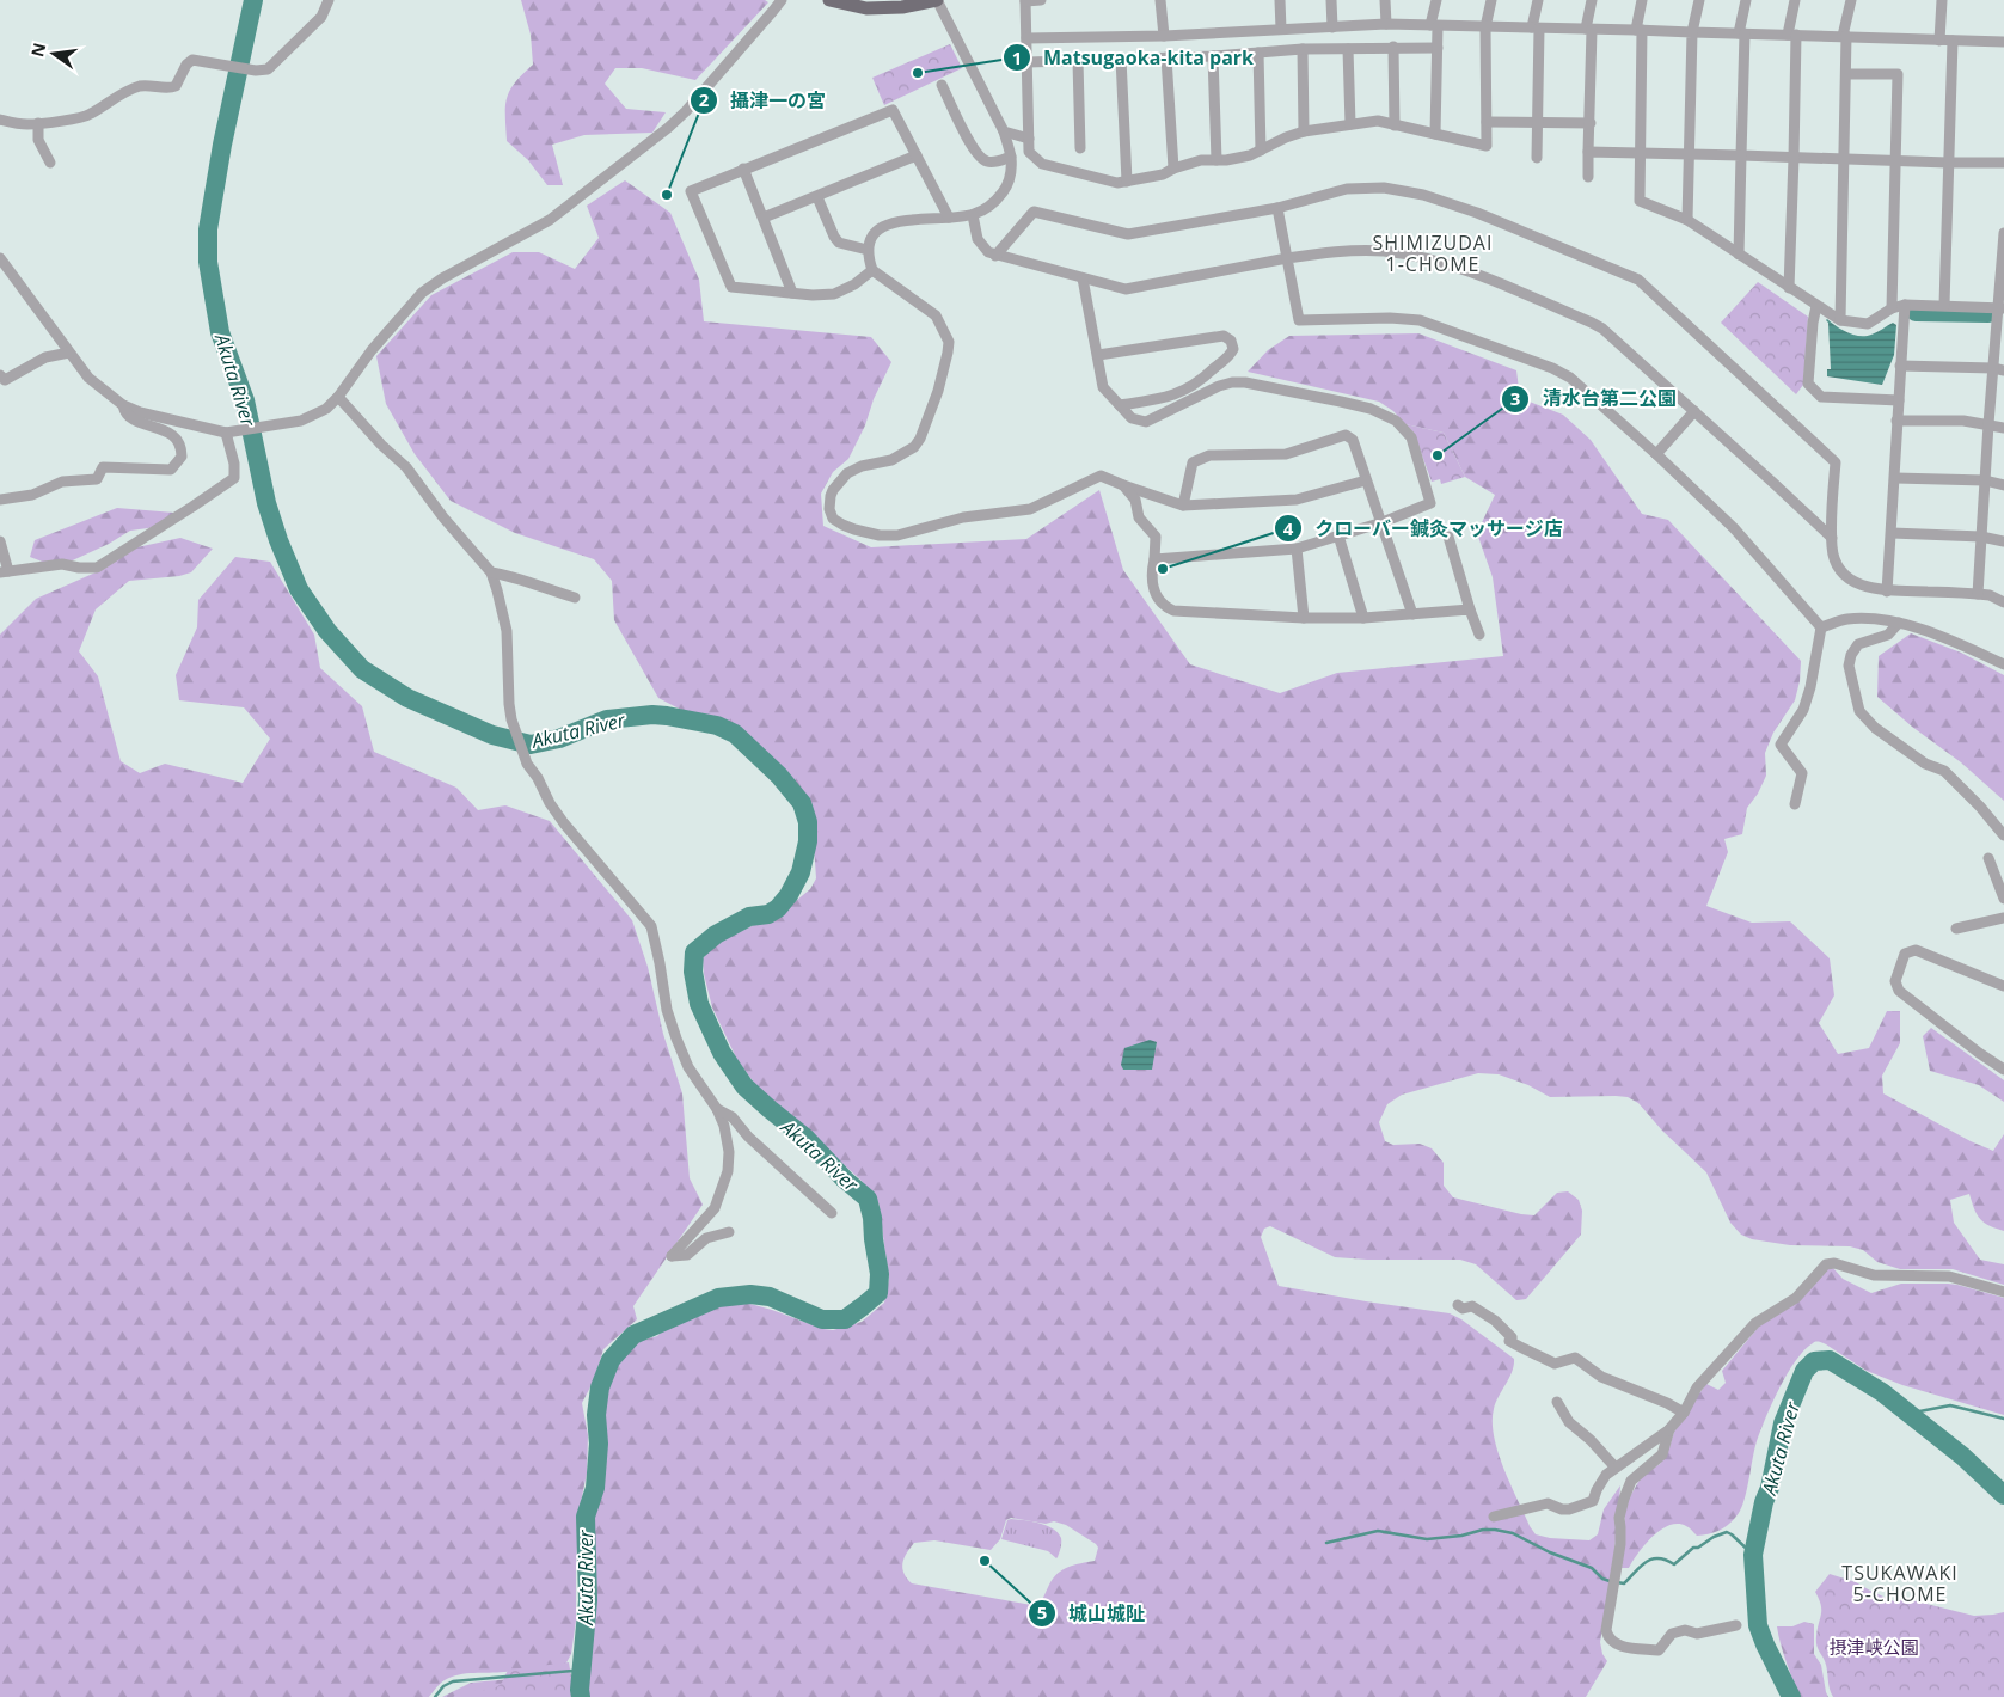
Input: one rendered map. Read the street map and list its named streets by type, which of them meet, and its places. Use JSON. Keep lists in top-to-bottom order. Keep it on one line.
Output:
{"districts":["SHIMIZUDAI 1-CHOME","TSUKAWAKI 5-CHOME"],"water":["Akuta River"],"parks":["摂津峡公園"],"places":["Matsugaoka-kita park","攝津一の宮","清水台第二公園","クローバー鍼灸マッサージ店","城山城阯"],"north":"left"}
